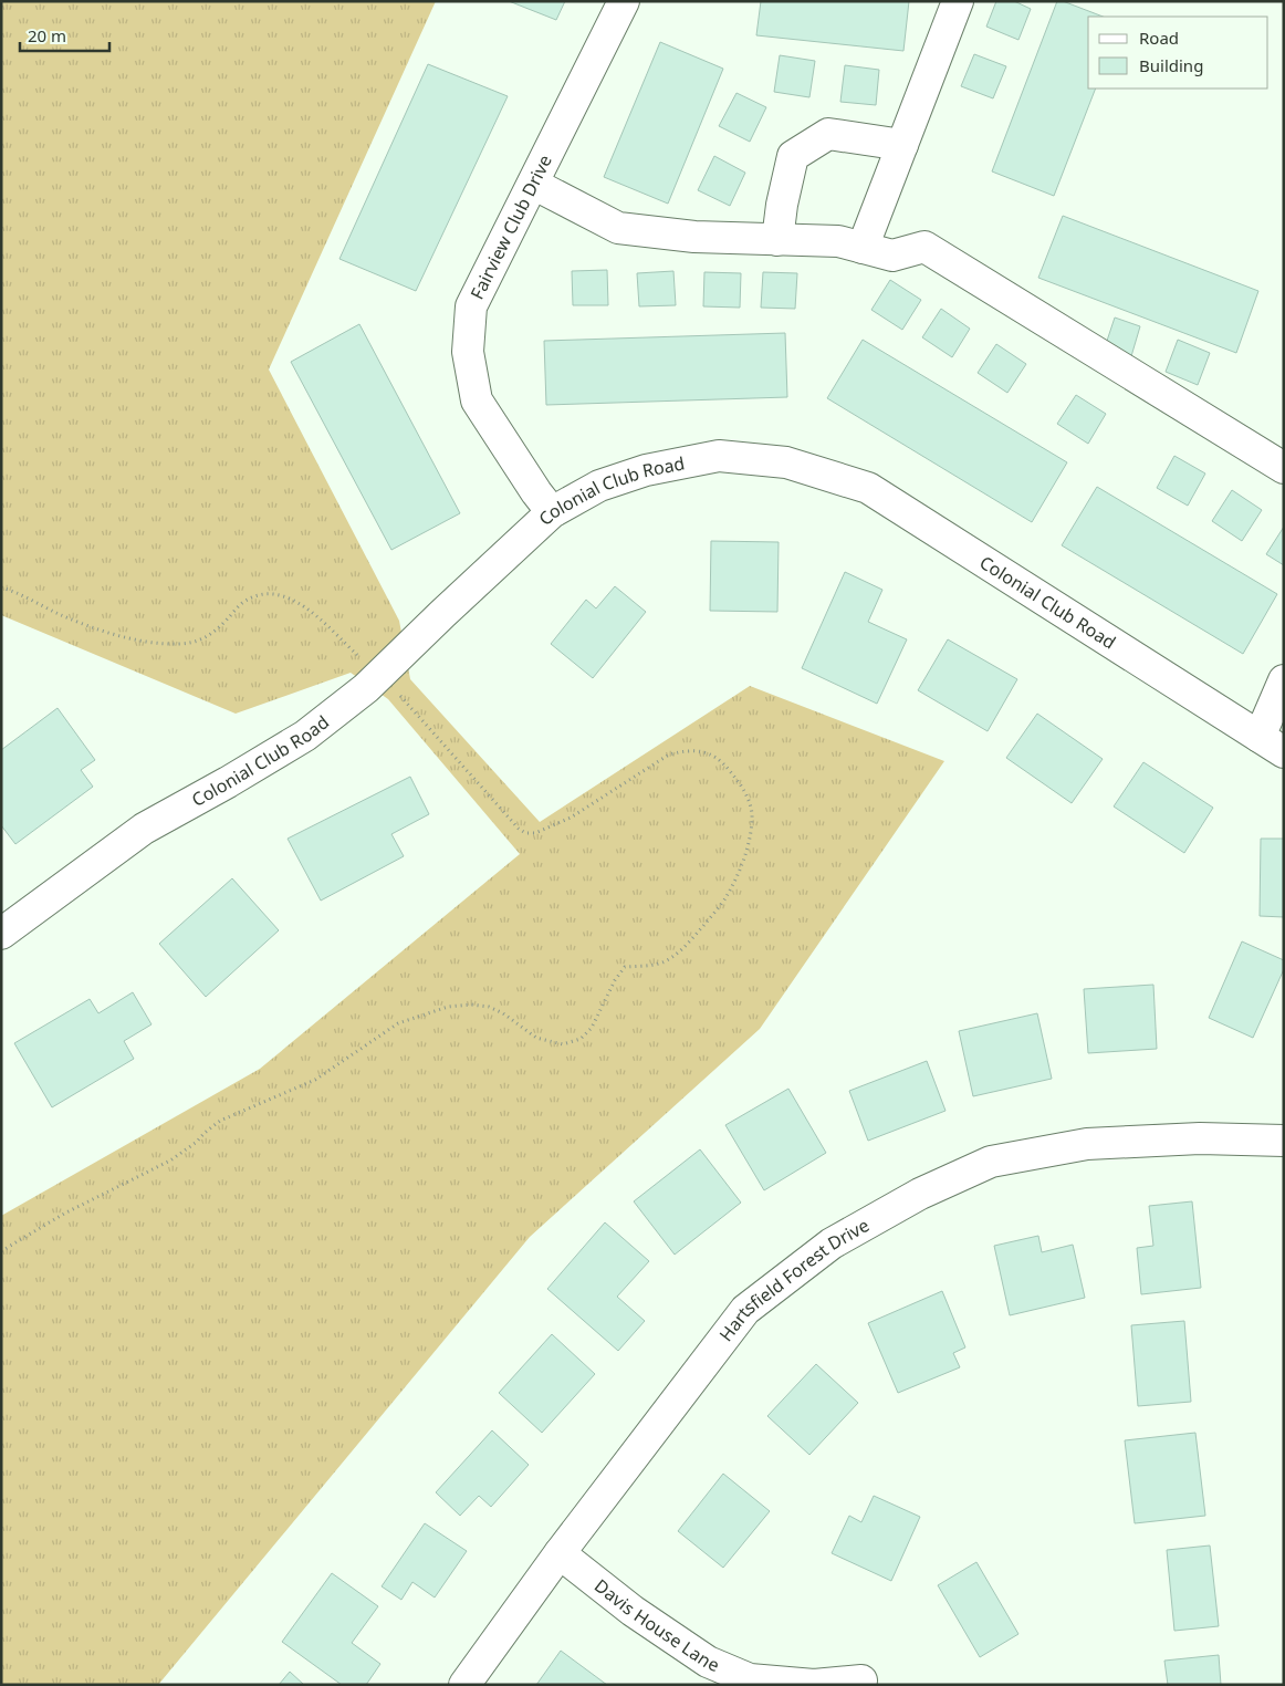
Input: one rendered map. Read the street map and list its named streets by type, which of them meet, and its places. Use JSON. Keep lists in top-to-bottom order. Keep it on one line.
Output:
{"streets":{"street":["Fairview Club Drive","Colonial Club Road","Hartsfield Forest Drive","Davis House Lane"]},"crossings":[["Fairview Club Drive","Colonial Club Road"],["Hartsfield Forest Drive","Davis House Lane"]],"legend":["Road","Building"],"scale_bar":"20 m"}
